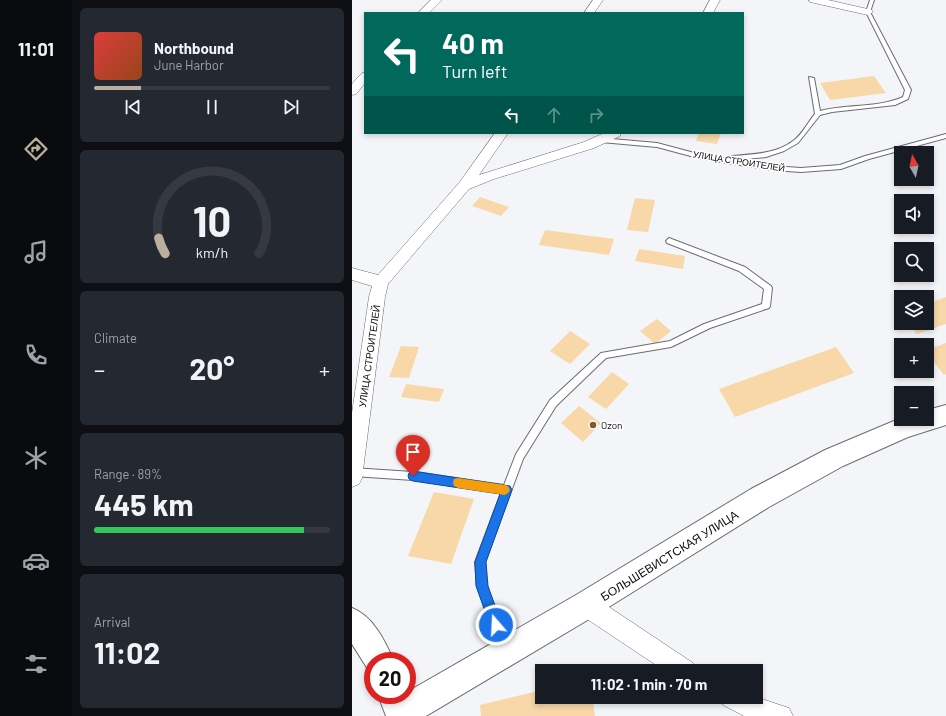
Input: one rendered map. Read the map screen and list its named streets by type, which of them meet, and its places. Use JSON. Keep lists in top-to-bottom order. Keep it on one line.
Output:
{"streets":{"street":["УЛИЦА СТРОИТЕЛЕЙ","БОЛЬШЕВИСТСКАЯ УЛИЦА"]},"places":["Ozon"],"north":"top","page":{"tabs":"11:01","turn":["40 m","Turn left"],"song":["Northbound","June Harbor"],"map_buttons":["+","−"],"tile":["Climate",["Range · 89%","445 km"],["Arrival","11:02"]],"heat":["−","20°","+"],"limit":"20","trip":"11:02 · 1 min · 70 m","gauge":["10","km/h"]}}
